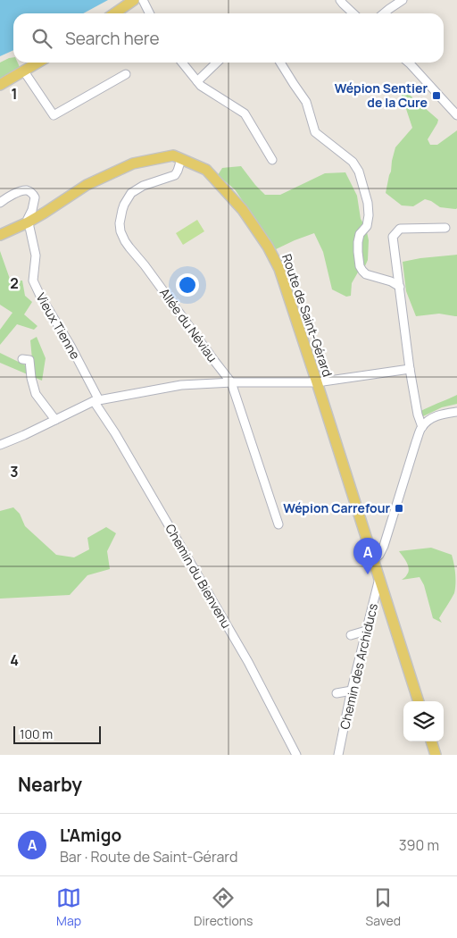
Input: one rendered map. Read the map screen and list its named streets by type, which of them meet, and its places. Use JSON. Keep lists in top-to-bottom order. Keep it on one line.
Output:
{"streets":{"main road":["Route de Saint-Gérard"],"street":["Allée du Néviau","Vieux Tienne","Chemin du Bienvenu","Chemin des Archiducs"]},"crossings":[["Route de Saint-Gérard","Allée du Néviau"],["Route de Saint-Gérard","Vieux Tienne"],["Route de Saint-Gérard","Chemin des Archiducs"],["Vieux Tienne","Chemin du Bienvenu"]],"places":{"transit":["Wépion Sentier de la Cure","Wépion Carrefour"]},"scale_bar":"100 m","page":{"search":"Search here","pins":"A","scale":"100 m","heading":"Nearby","list":[{"mark":"A","name":"L'Amigo","note":"Bar · Route de Saint-Gérard","value":"390 m"}],"nav":["Map","Directions","Saved"]},"grid":{"rows":["1","2","3","4"]}}
